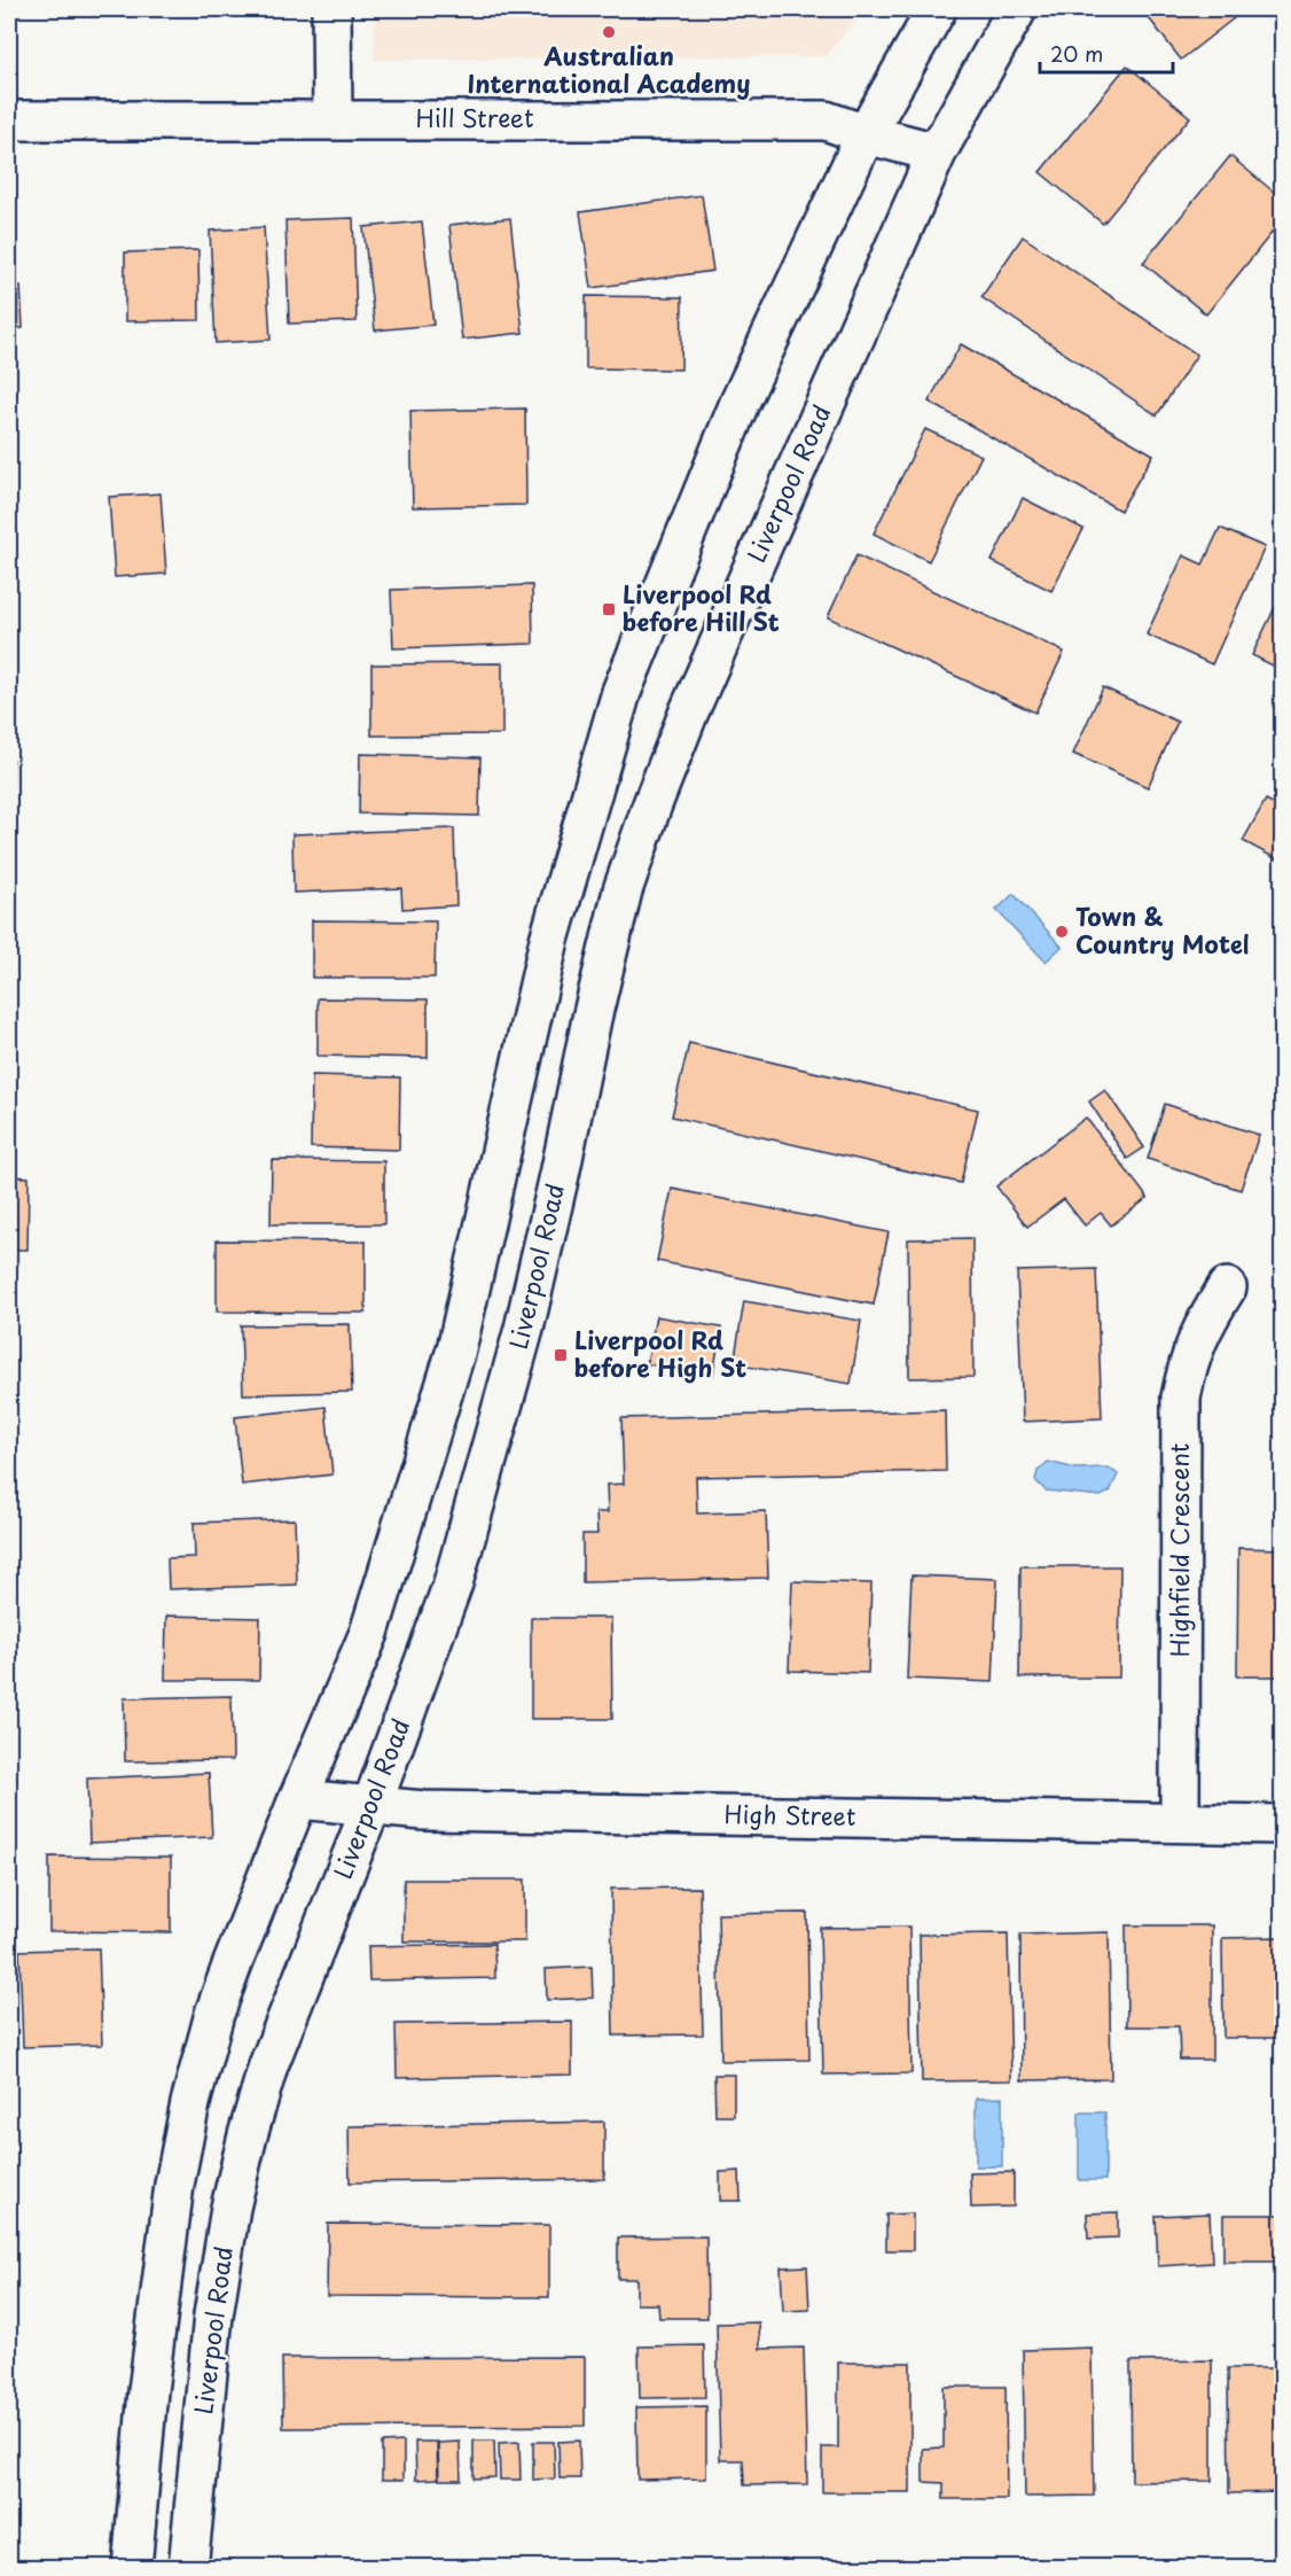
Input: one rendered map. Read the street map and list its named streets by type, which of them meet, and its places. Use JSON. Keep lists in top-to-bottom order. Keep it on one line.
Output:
{"streets":{"main road":["Hill Street","Liverpool Road","Highfield Crescent","High Street"]},"crossings":[["Hill Street","Liverpool Road"],["Liverpool Road","High Street"],["Highfield Crescent","High Street"]],"places":{"other":["Australian International Academy","Town & Country Motel"],"transit":["Liverpool Rd before Hill St","Liverpool Rd before High St"]},"scale_bar":"20 m"}
